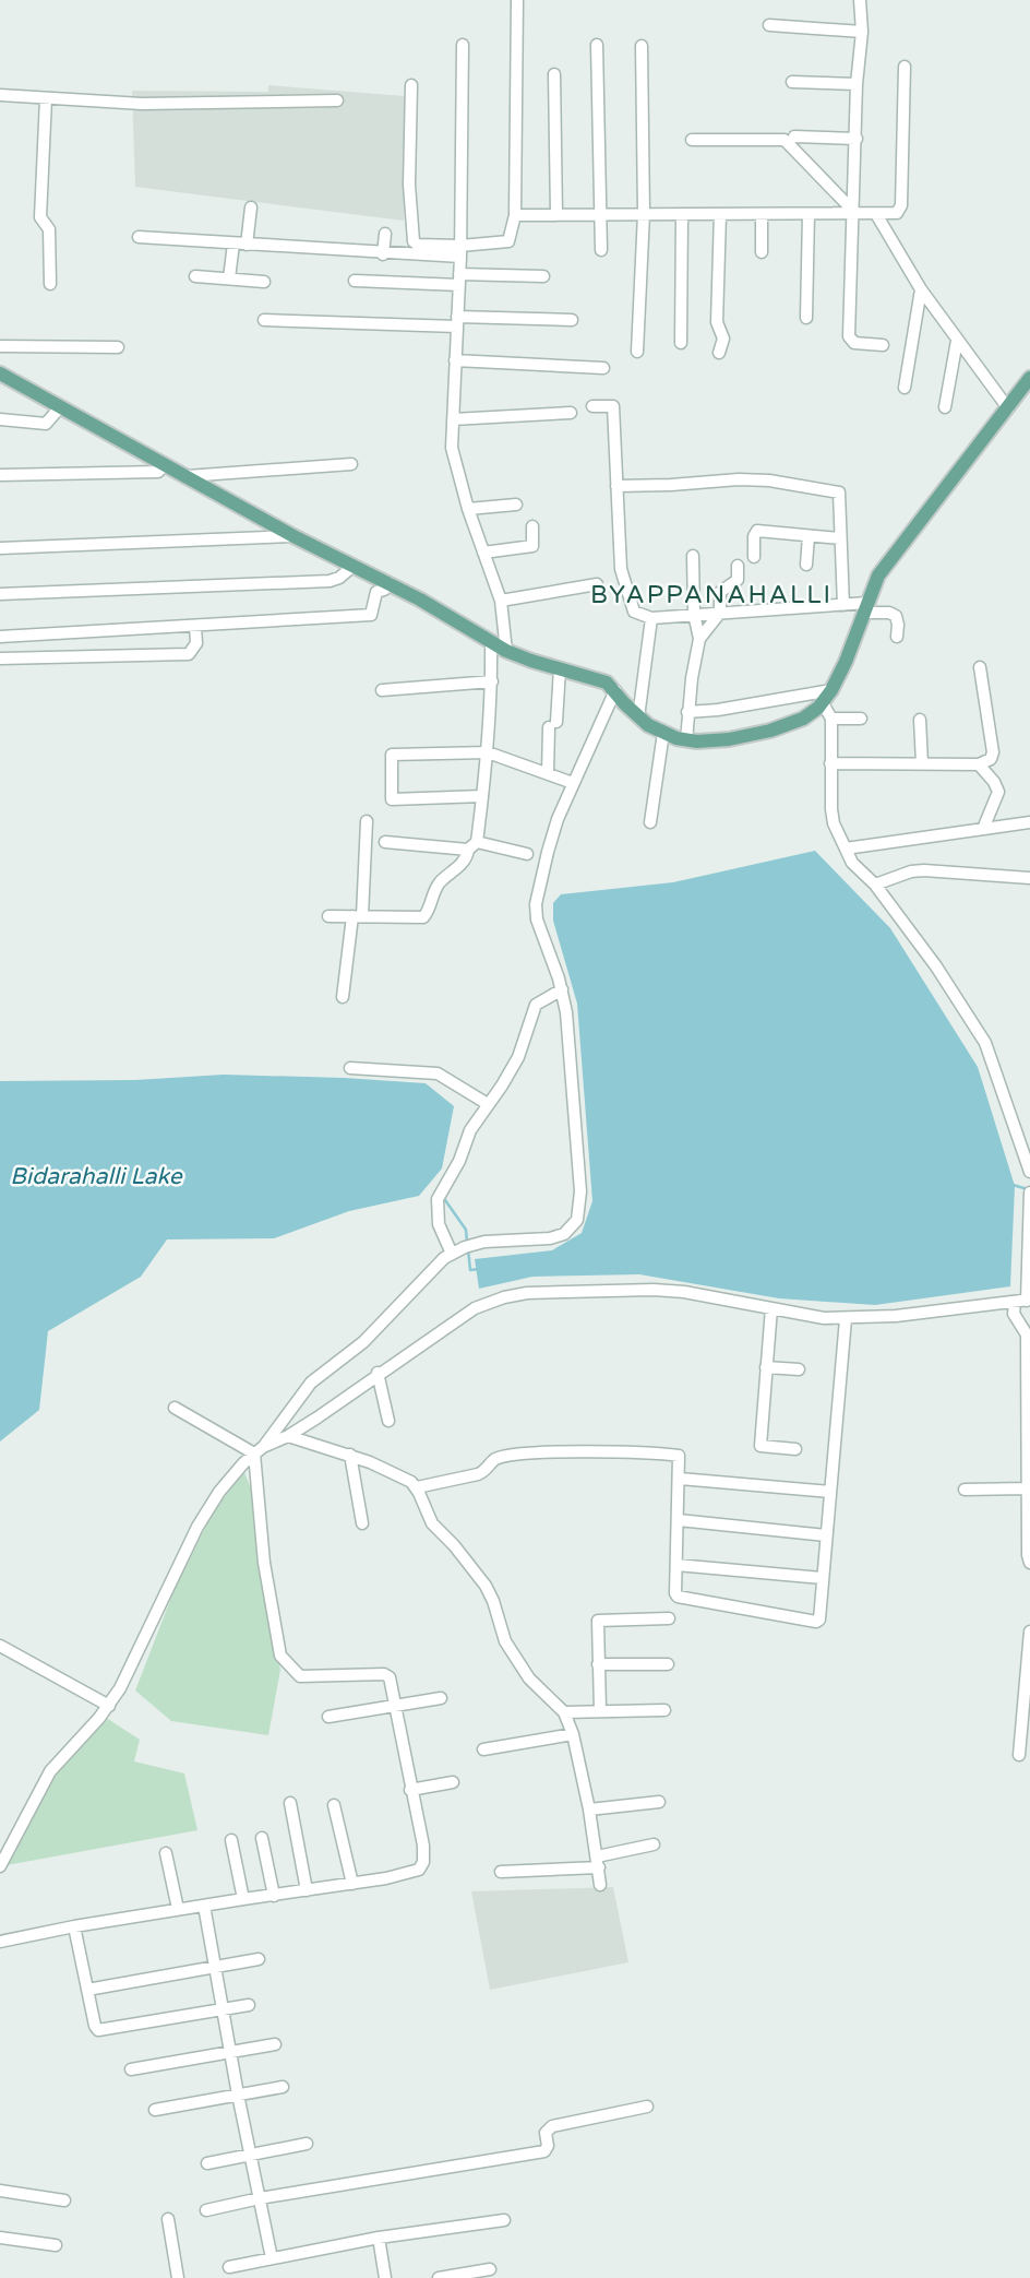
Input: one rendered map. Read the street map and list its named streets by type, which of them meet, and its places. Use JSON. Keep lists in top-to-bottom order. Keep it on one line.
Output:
{"districts":["BYAPPANAHALLI"],"water":["Bidarahalli Lake"]}
